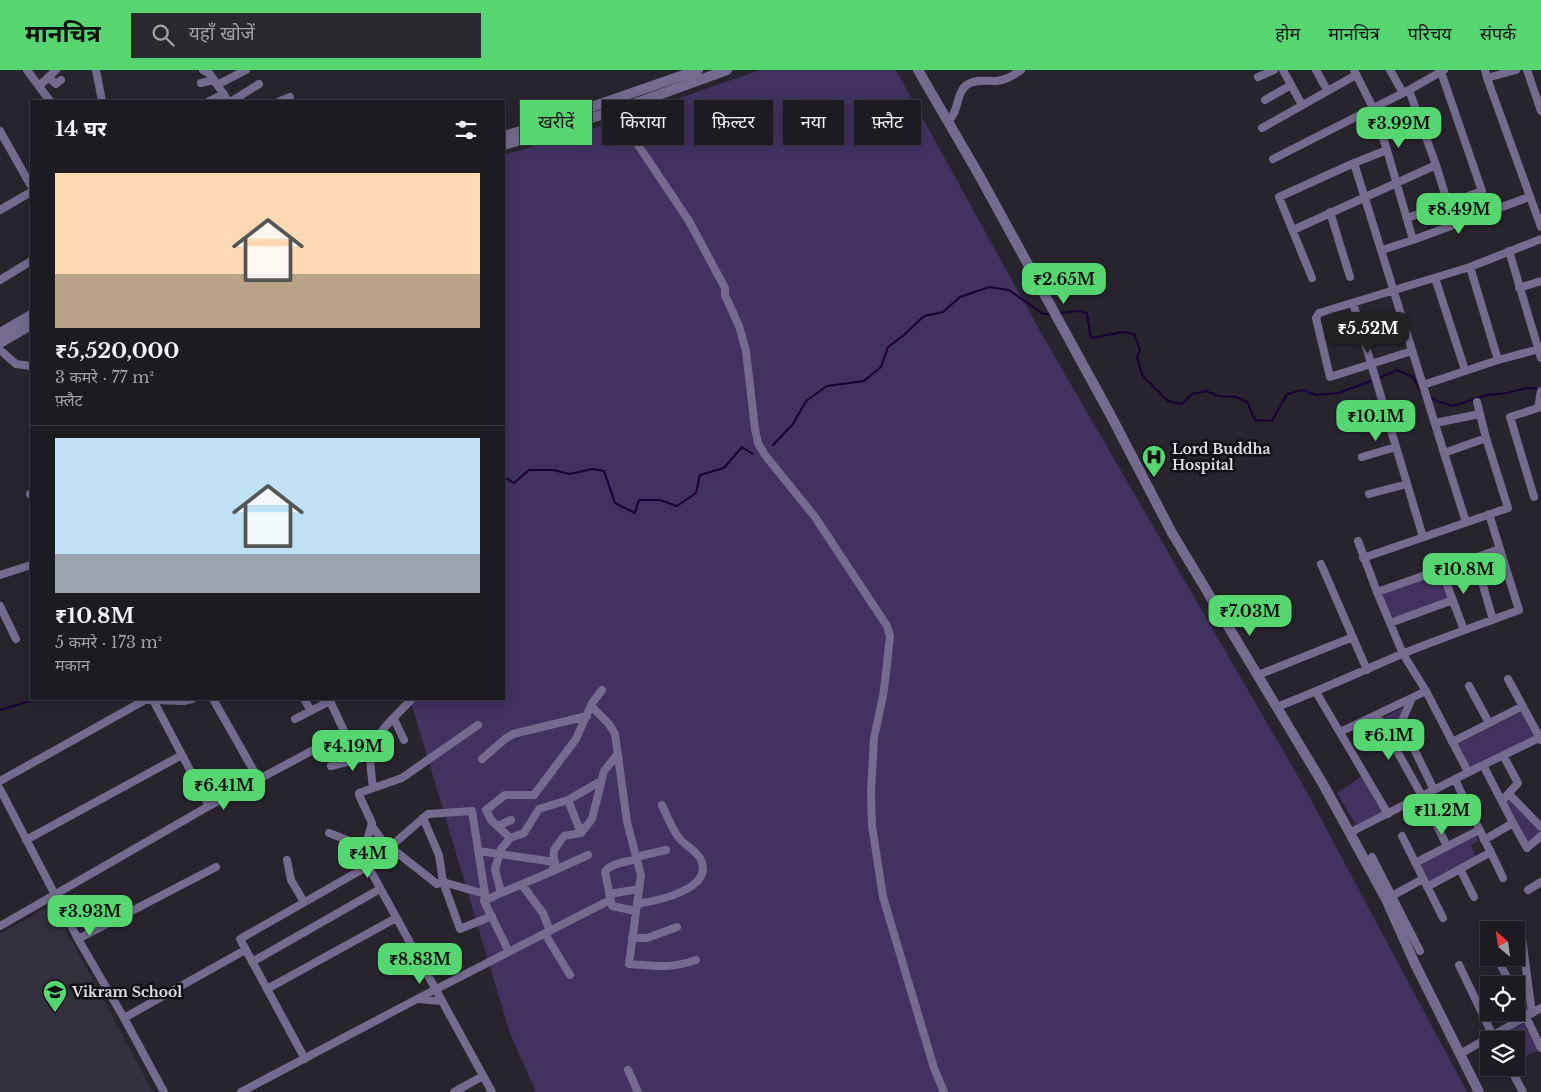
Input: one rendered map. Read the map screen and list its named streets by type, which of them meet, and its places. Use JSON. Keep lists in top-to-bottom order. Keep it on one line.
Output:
{"places":{"hospital":["Lord Buddha Hospital"],"school or university":["Vikram School"]},"north":"top left","page":{"header":"मानचित्र","search":"यहाँ खोजें","nav":["होम","मानचित्र","परिचय","संपर्क"],"chip":["खरीदें","किराया","फ़िल्टर","नया","फ़्लैट"],"heading":"14 घर","price":["₹3.99M","₹8.49M","₹2.65M","₹5.52M","₹10.1M","₹10.8M","₹7.03M","₹6.1M","₹4.19M","₹6.41M","₹11.2M","₹4M","₹3.93M","₹8.83M"],"list":[{"name":"₹5,520,000","note":"3 कमरे · 77 m² · फ़्लैट"},{"name":"₹10.8M","note":"5 कमरे · 173 m² · मकान"}]}}
